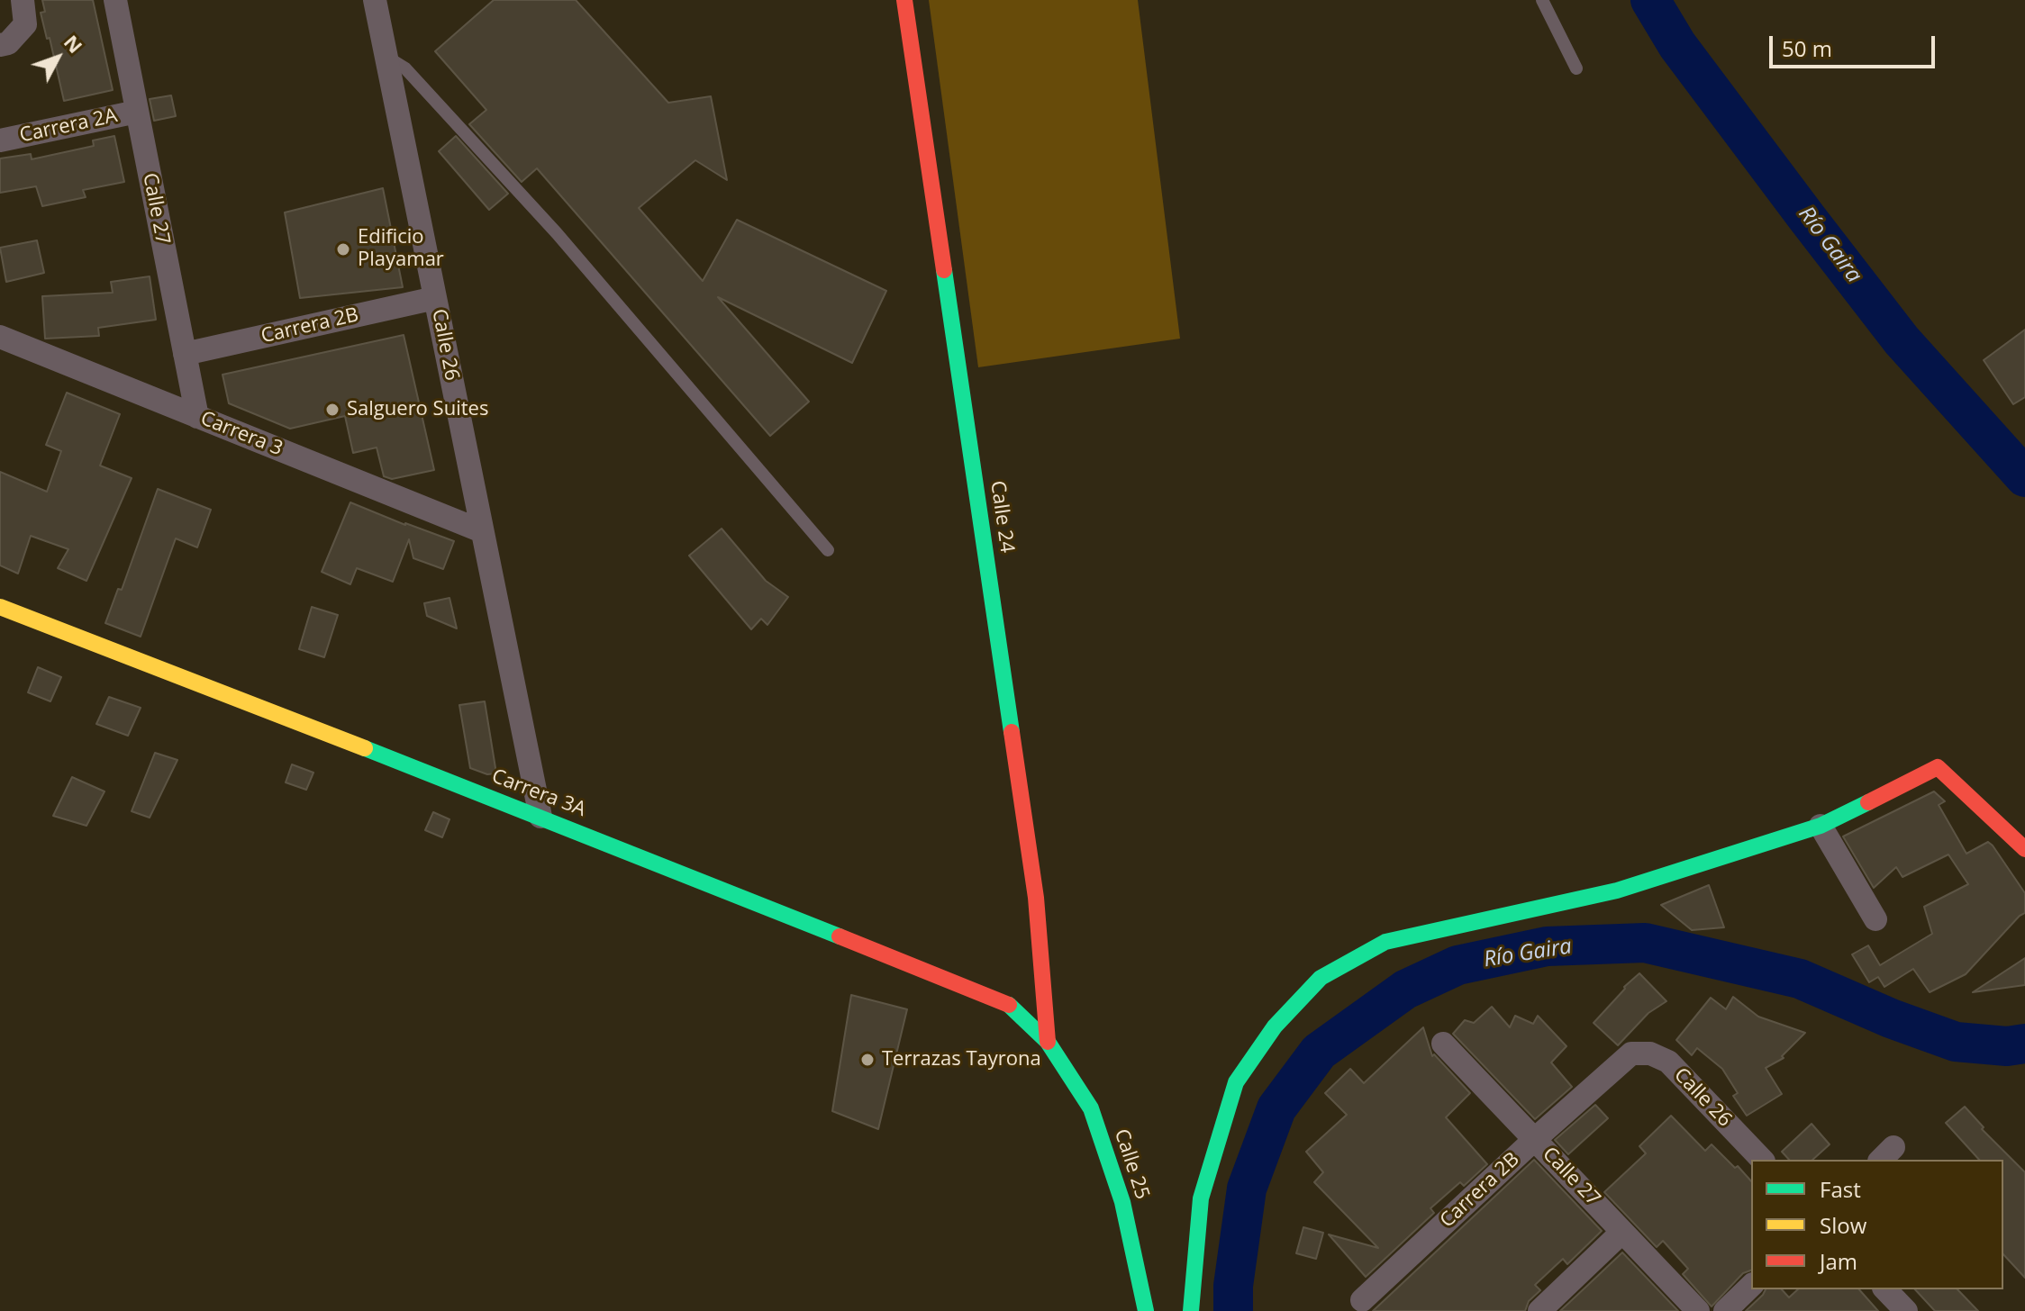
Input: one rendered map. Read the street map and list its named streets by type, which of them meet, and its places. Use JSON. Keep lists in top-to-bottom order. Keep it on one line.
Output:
{"streets":{"street":["Carrera 2A","Calle 27","Carrera 2B","Calle 26","Carrera 3","Calle 24","Carrera 3A","Calle 25"]},"crossings":[["Carrera 2A","Calle 27"],["Calle 27","Carrera 2B"],["Calle 27","Carrera 3"],["Carrera 2B","Calle 26"],["Calle 26","Carrera 3"],["Calle 26","Carrera 3A"],["Calle 24","Carrera 3A"],["Calle 24","Calle 25"],["Carrera 3A","Calle 25"]],"water":["Río Gaira"],"places":["Edificio Playamar","Salguero Suites","Terrazas Tayrona"],"legend":["Fast","Slow","Jam"],"scale_bar":"50 m","north":"top right"}
